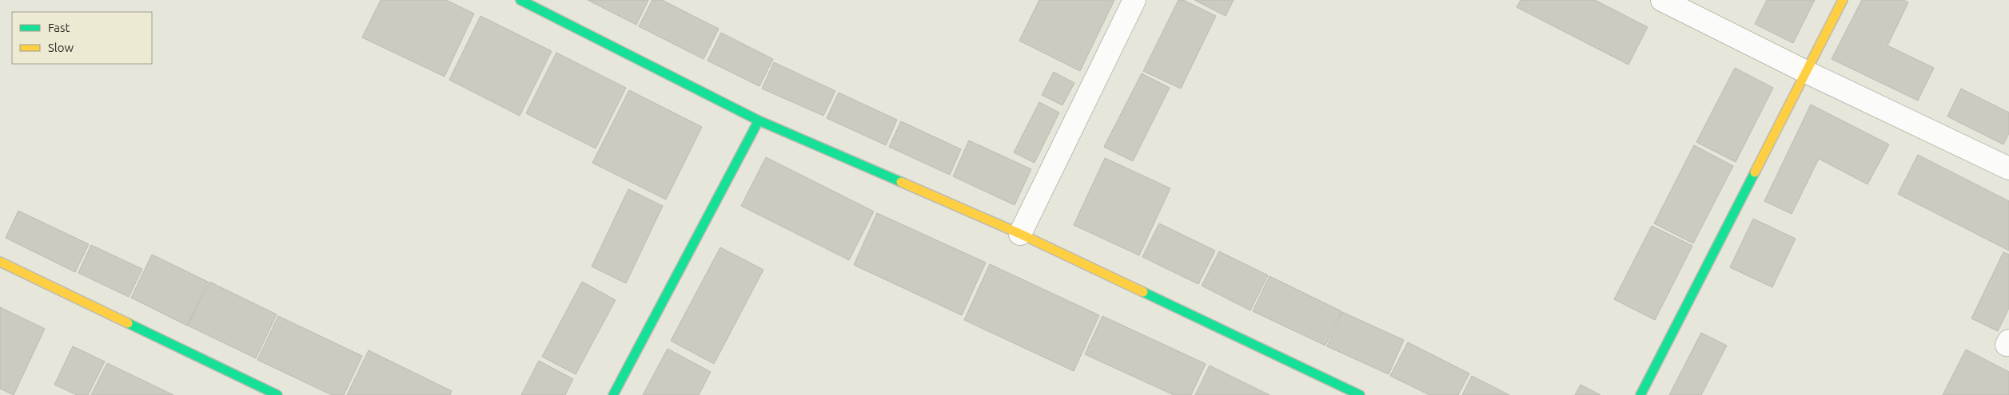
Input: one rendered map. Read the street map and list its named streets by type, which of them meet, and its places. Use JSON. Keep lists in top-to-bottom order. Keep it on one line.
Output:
{"legend":["Fast","Slow"]}
